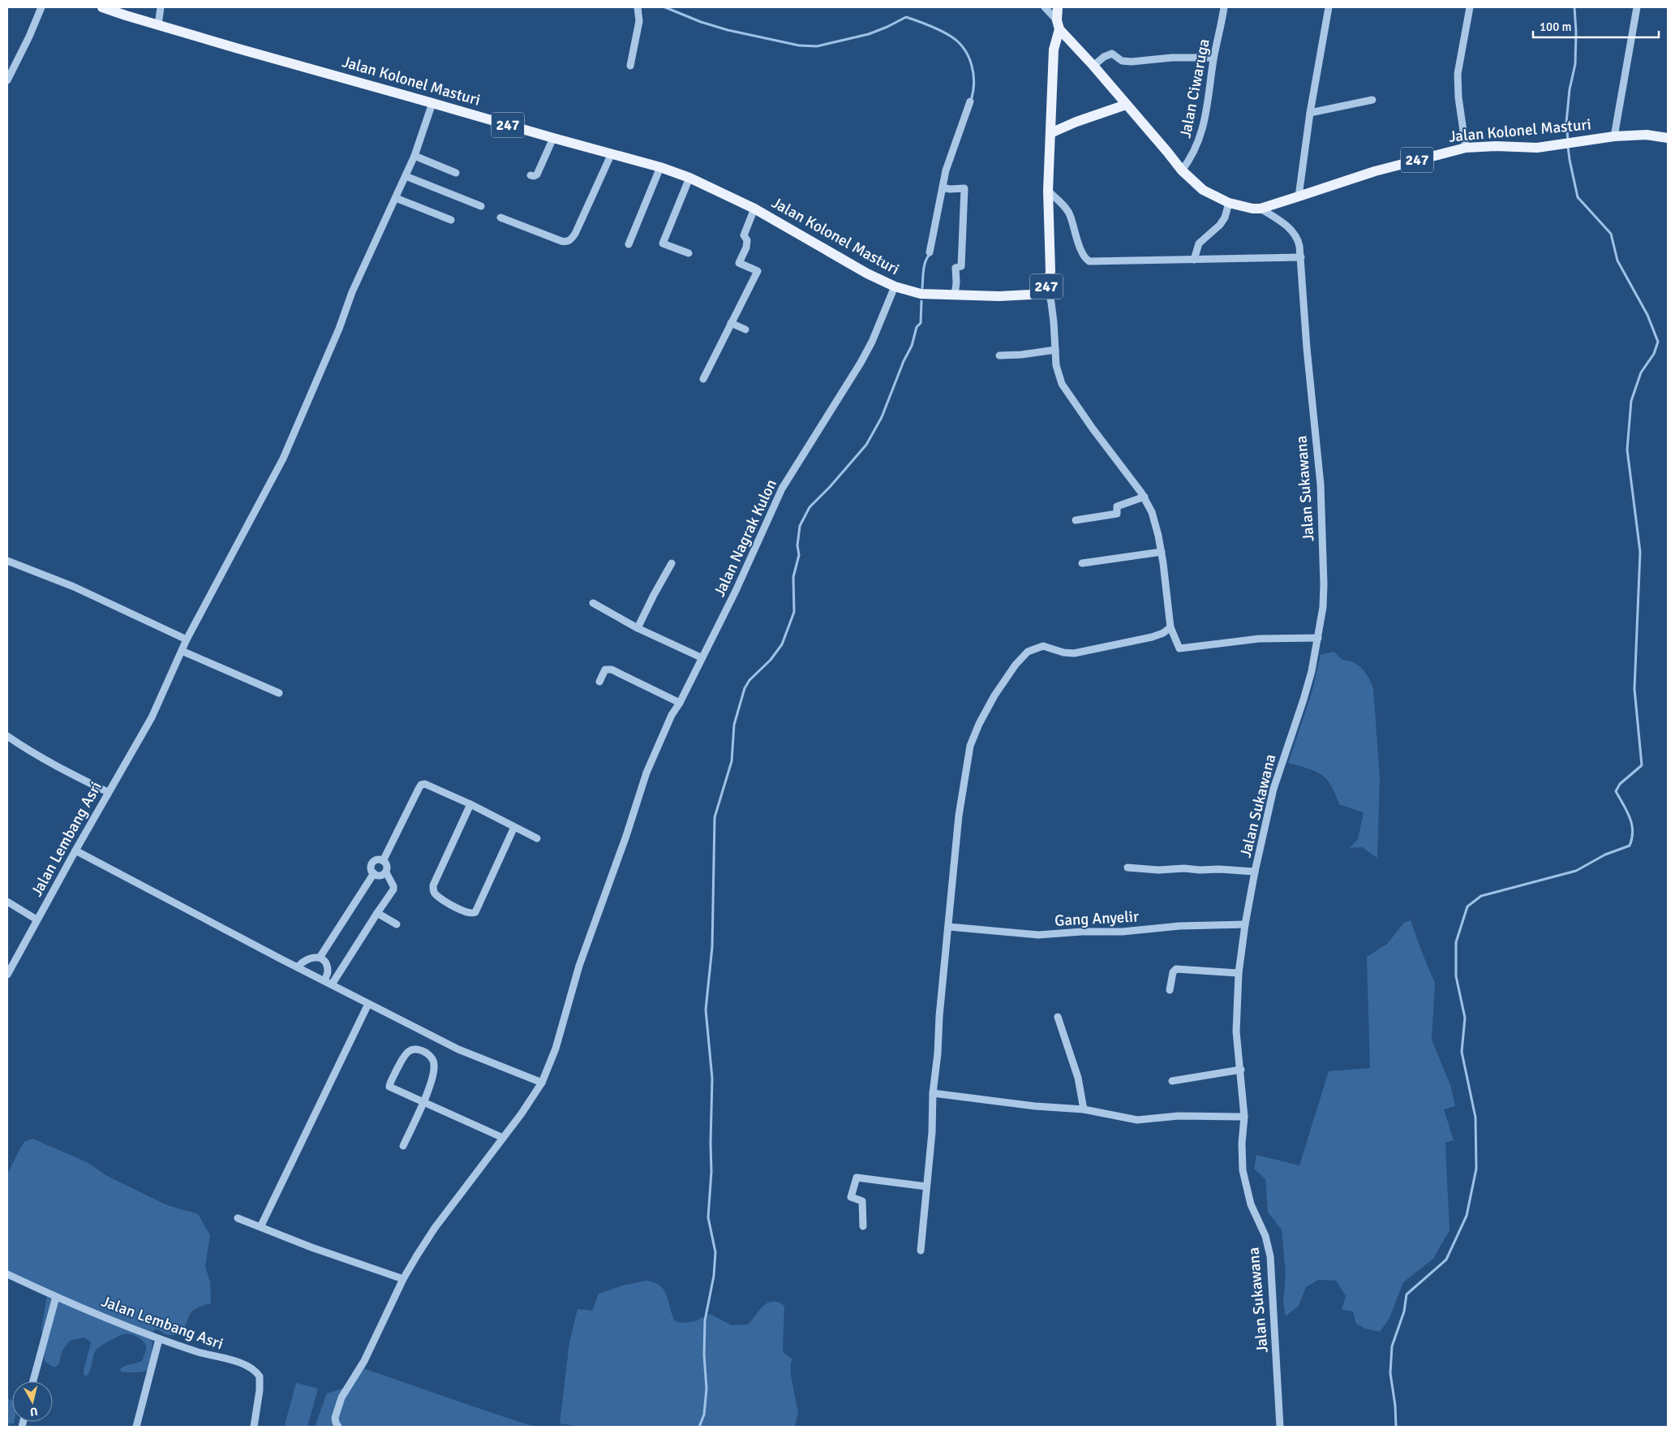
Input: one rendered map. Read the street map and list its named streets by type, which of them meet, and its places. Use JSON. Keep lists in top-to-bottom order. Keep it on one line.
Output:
{"streets":{"main road":["Jalan Kolonel Masturi","247"],"street":["Jalan Ciwaruga","Jalan Sukawana","Jalan Nagrak Kulon","Jalan Lembang Asri","Gang Anyelir"]},"crossings":[["Jalan Kolonel Masturi","Jalan Ciwaruga"],["Jalan Kolonel Masturi","247"],["Jalan Kolonel Masturi","Jalan Sukawana"],["Jalan Kolonel Masturi","Jalan Nagrak Kulon"],["Jalan Kolonel Masturi","Jalan Lembang Asri"],["Jalan Sukawana","Gang Anyelir"]],"scale_bar":"100 m","north":"bottom"}
